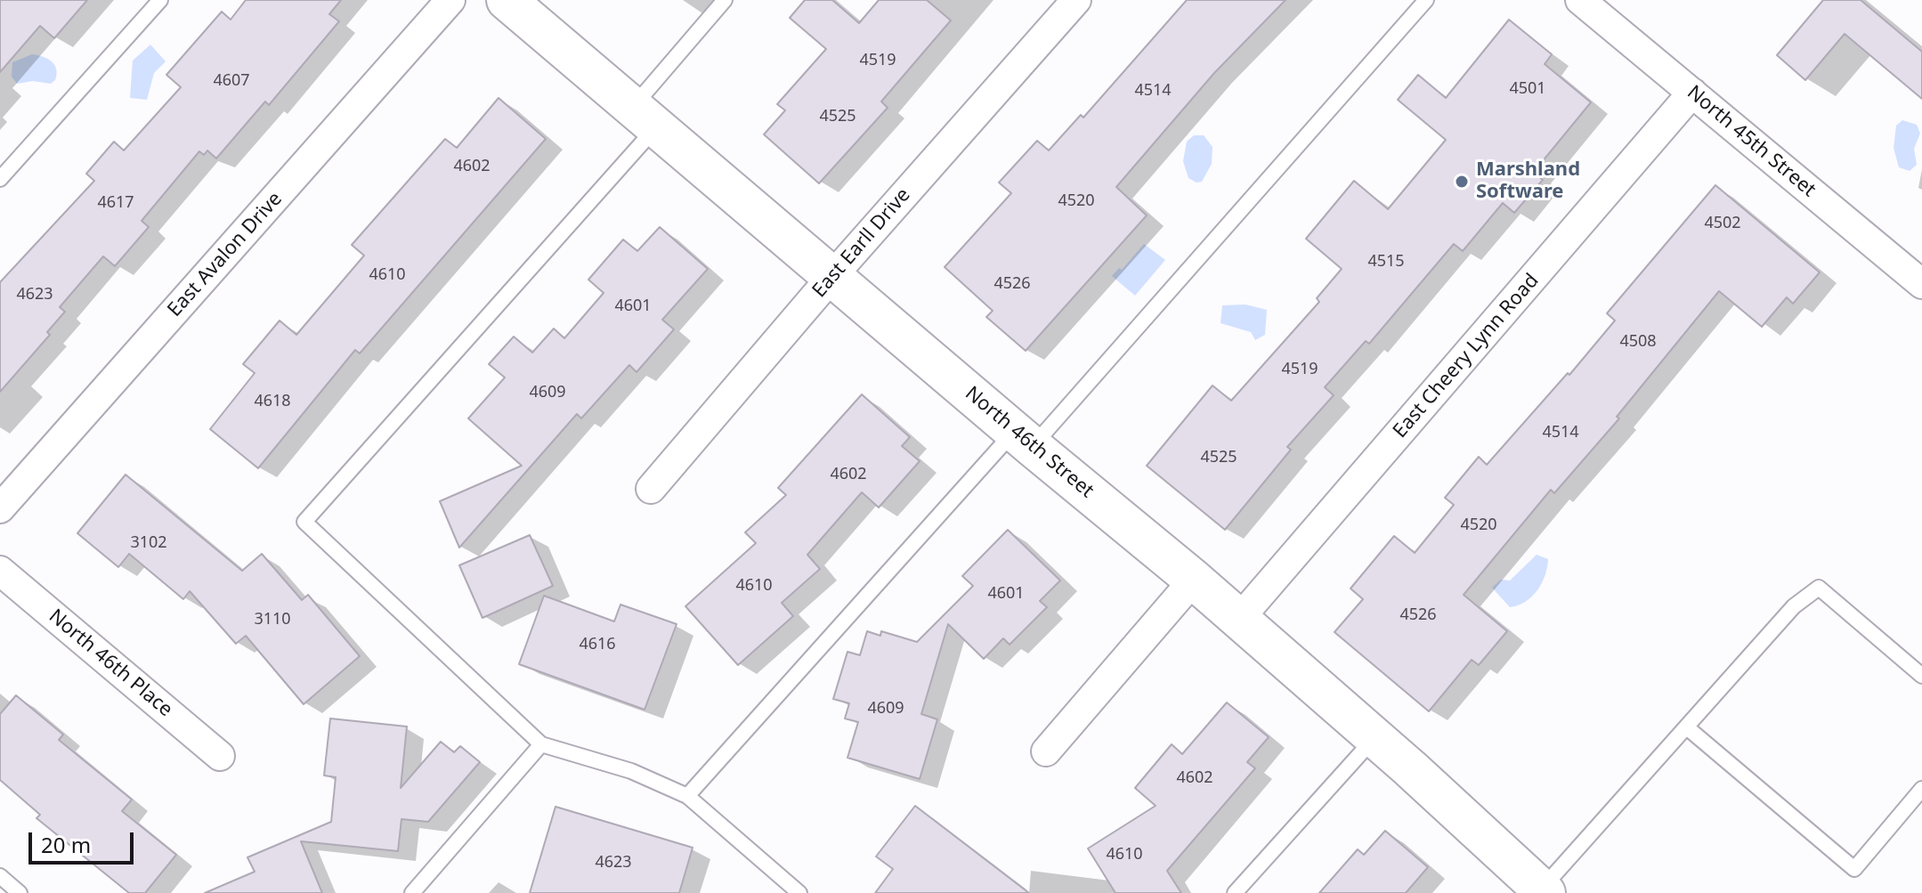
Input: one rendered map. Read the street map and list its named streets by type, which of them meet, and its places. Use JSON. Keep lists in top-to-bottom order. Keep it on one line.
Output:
{"streets":{"street":["North 45th Street","East Earll Drive","East Avalon Drive","East Cheery Lynn Road","North 46th Street","North 46th Place"]},"crossings":[["North 45th Street","East Cheery Lynn Road"],["East Earll Drive","North 46th Street"],["East Cheery Lynn Road","North 46th Street"]],"places":["Marshland Software"],"house_numbers":["4519","4607","4501","4514","4525","4602","4520","4617","4502","4515","4610","4526","4623","4601","4508","4519","4609","4618","4514","4525","4602","4520","3102","4610","4601","4526","3110","4616","4609","4602","4610","4623"],"scale_bar":"20 m"}
